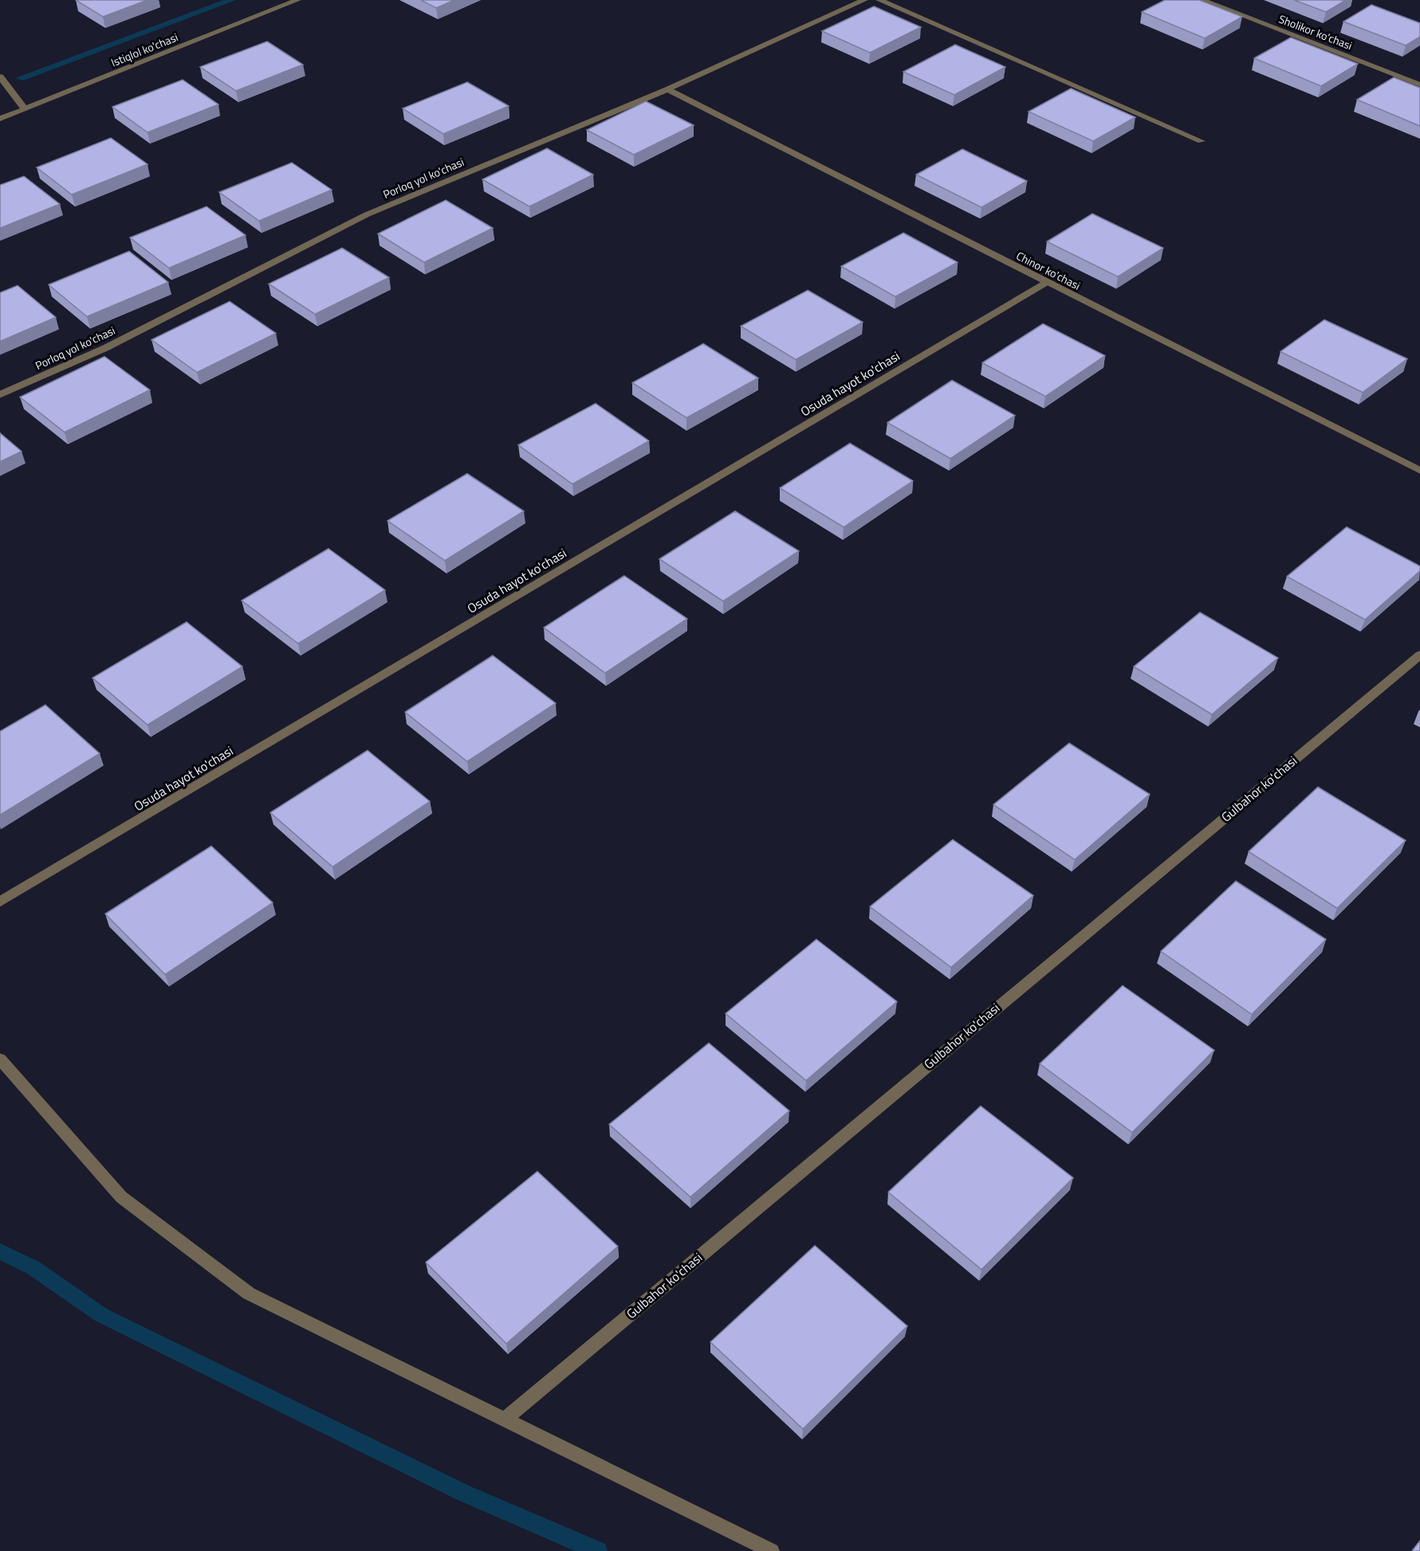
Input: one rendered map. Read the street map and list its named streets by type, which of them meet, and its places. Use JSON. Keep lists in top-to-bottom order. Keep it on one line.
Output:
{"streets":{"street":["Sholikor ko'chasi","Istiqlol ko'chasi","Porloq yol ko'chasi","Chinor ko'chasi","Osuda hayot ko'chasi","Gulbahor ko'chasi"]},"crossings":[["Porloq yol ko'chasi","Chinor ko'chasi"],["Chinor ko'chasi","Osuda hayot ko'chasi"]]}
